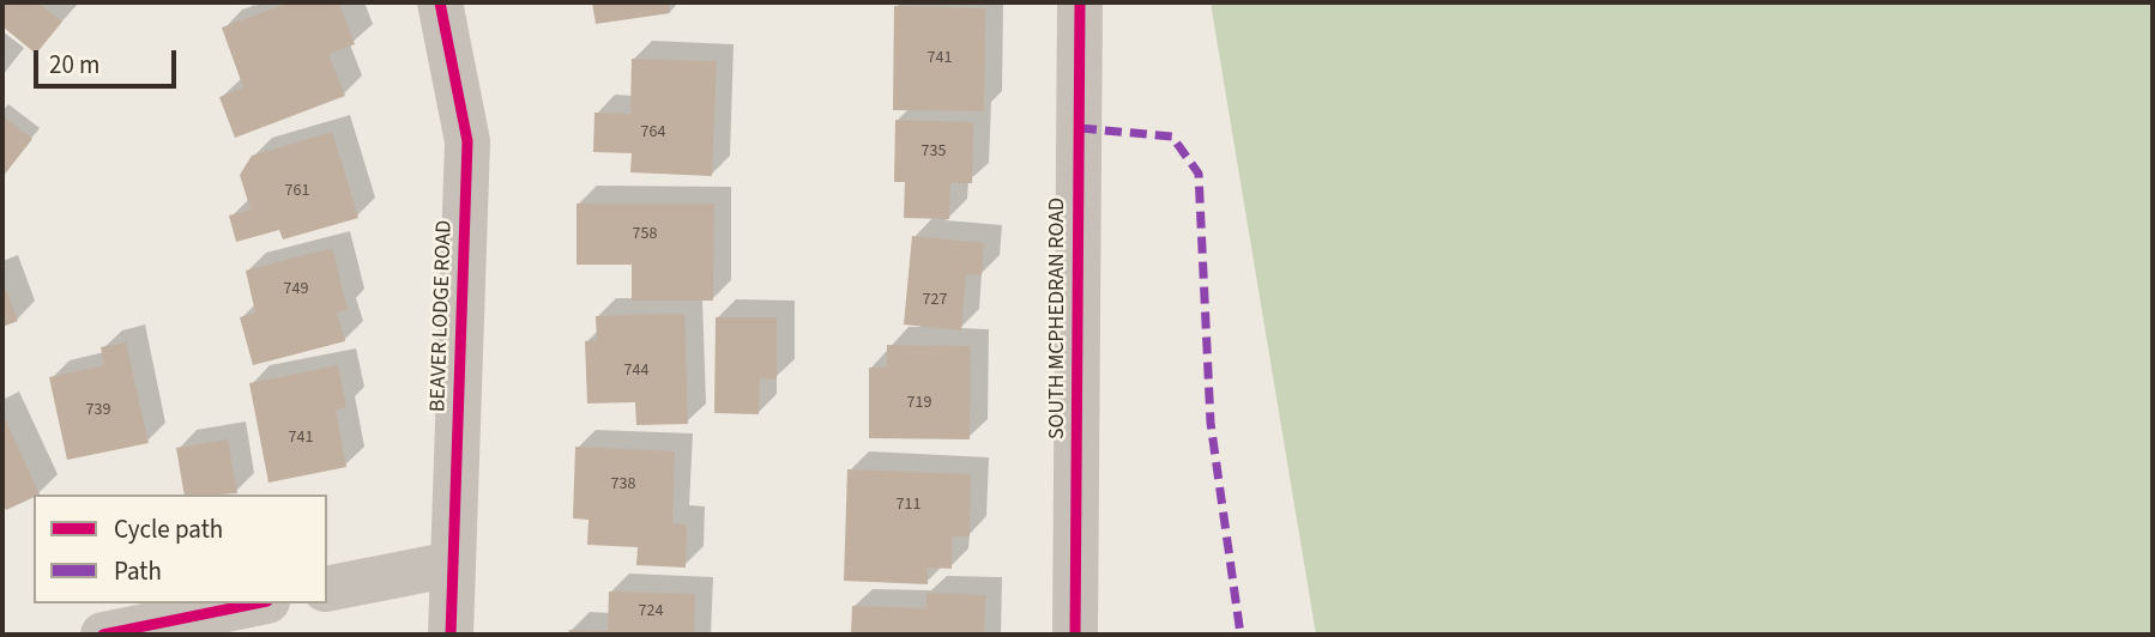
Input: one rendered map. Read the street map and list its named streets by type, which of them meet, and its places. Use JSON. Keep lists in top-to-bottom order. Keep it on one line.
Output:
{"streets":{"street":["BEAVER LODGE ROAD","SOUTH MCPHEDRAN ROAD"]},"house_numbers":["741","764","735","761","758","749","727","744","719","739","741","738","711","724"],"legend":["Cycle path","Path"],"scale_bar":"20 m"}
